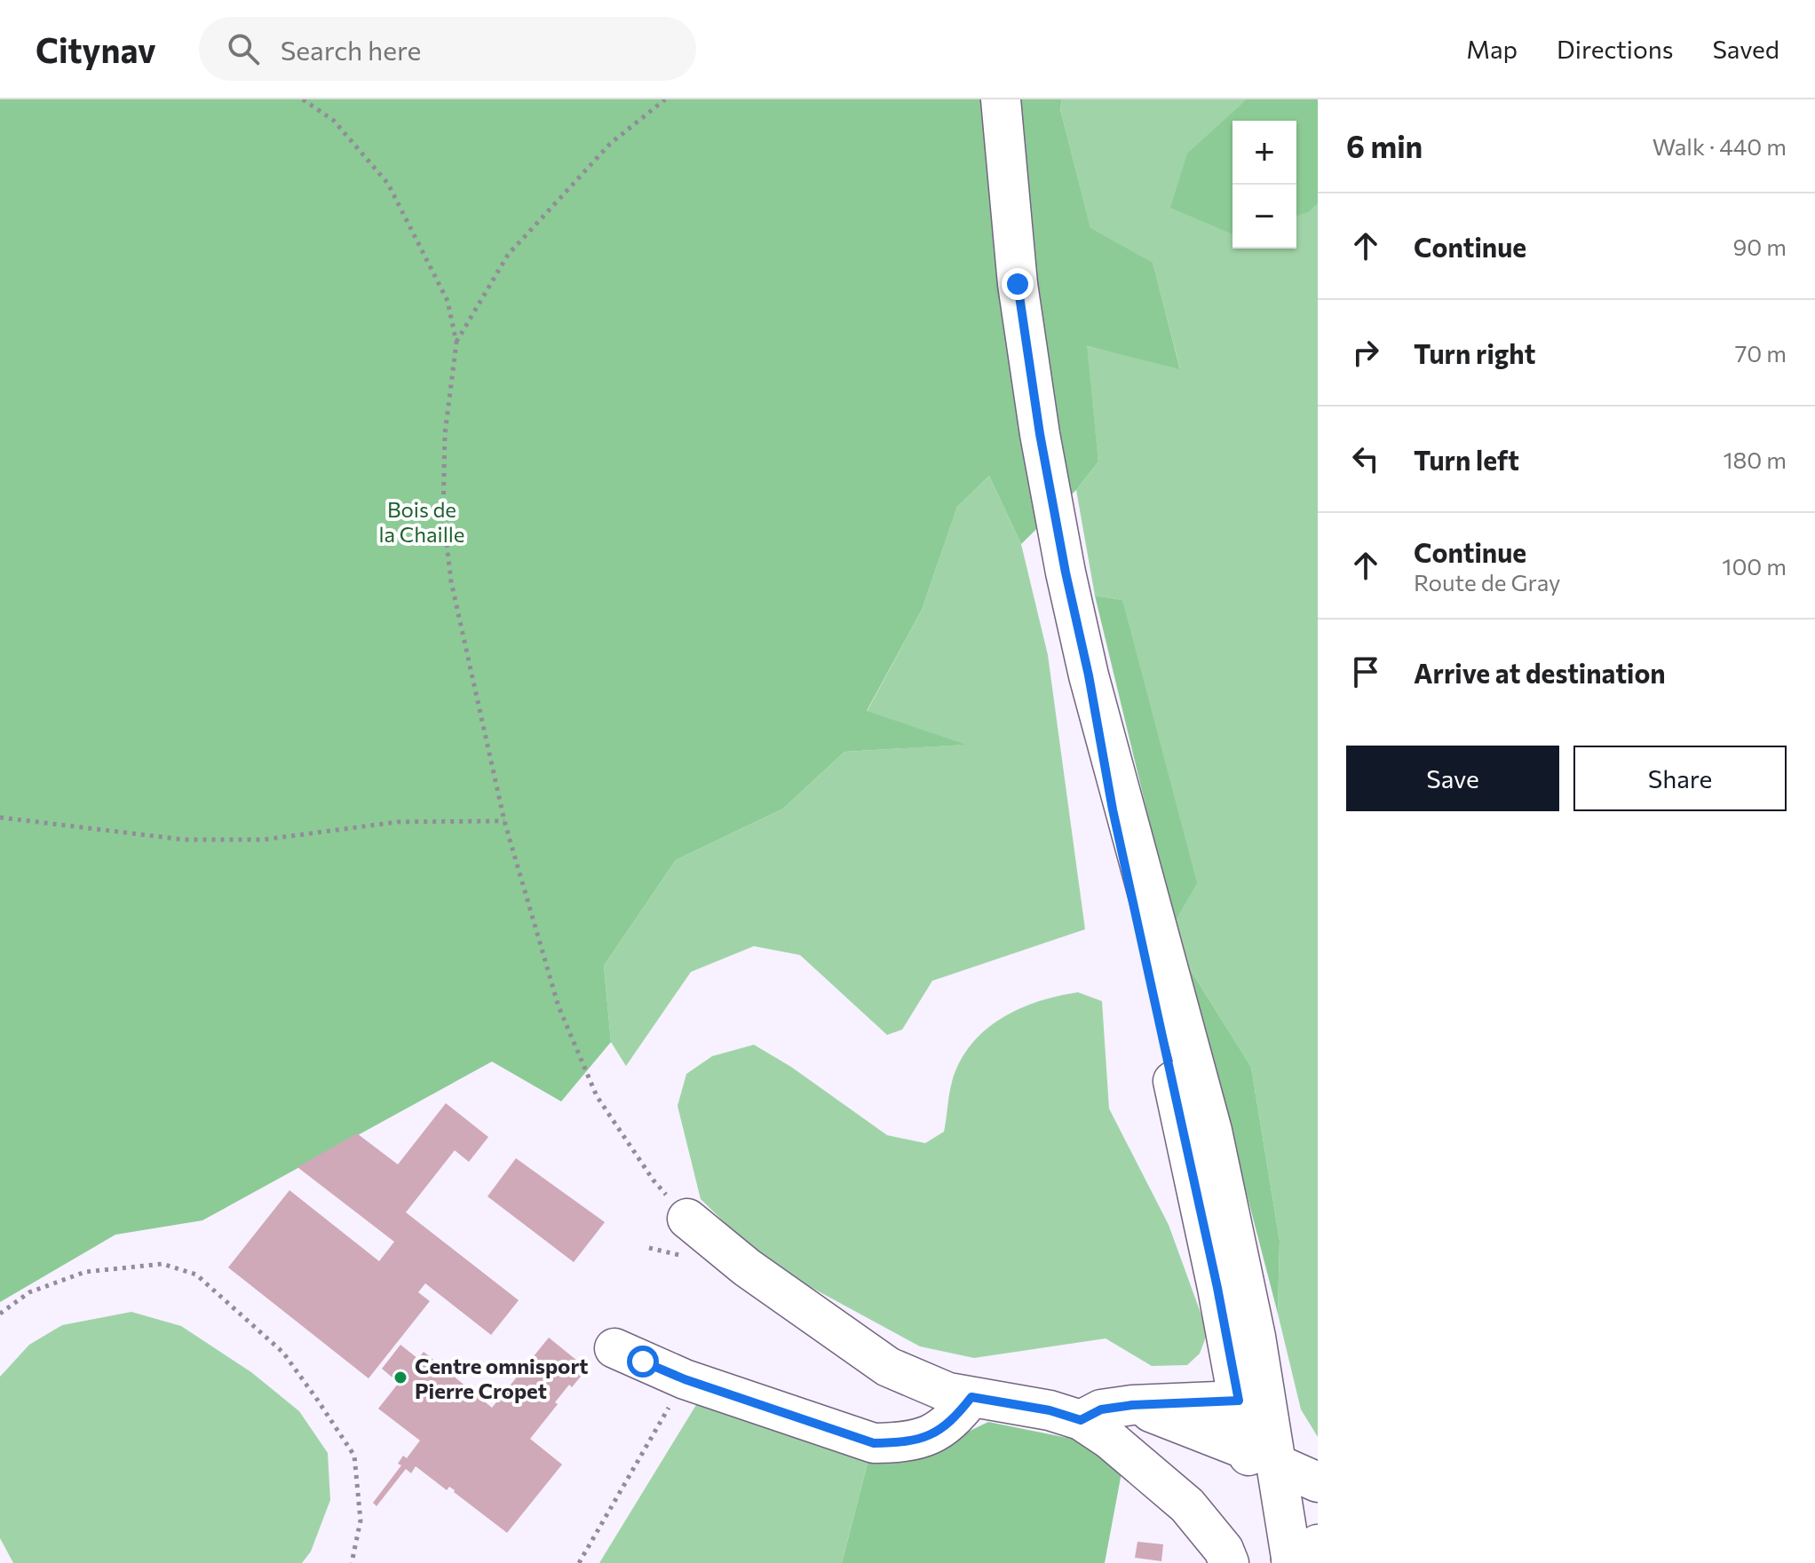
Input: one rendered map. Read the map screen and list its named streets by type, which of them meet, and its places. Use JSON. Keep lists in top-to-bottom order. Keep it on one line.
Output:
{"parks":["Bois de la Chaille"],"places":["Centre omnisport Pierre Cropet"],"page":{"header":"Citynav","search":"Search here","nav":["Map","Directions","Saved"],"heading":["6 min","Walk · 440 m"],"map_buttons":["+","−"],"list":[["Continue","90 m"],["Turn right","70 m"],["Turn left","180 m"],["Continue","Route de Gray","100 m"],"Arrive at destination"],"buttons":["Save","Share"]}}
